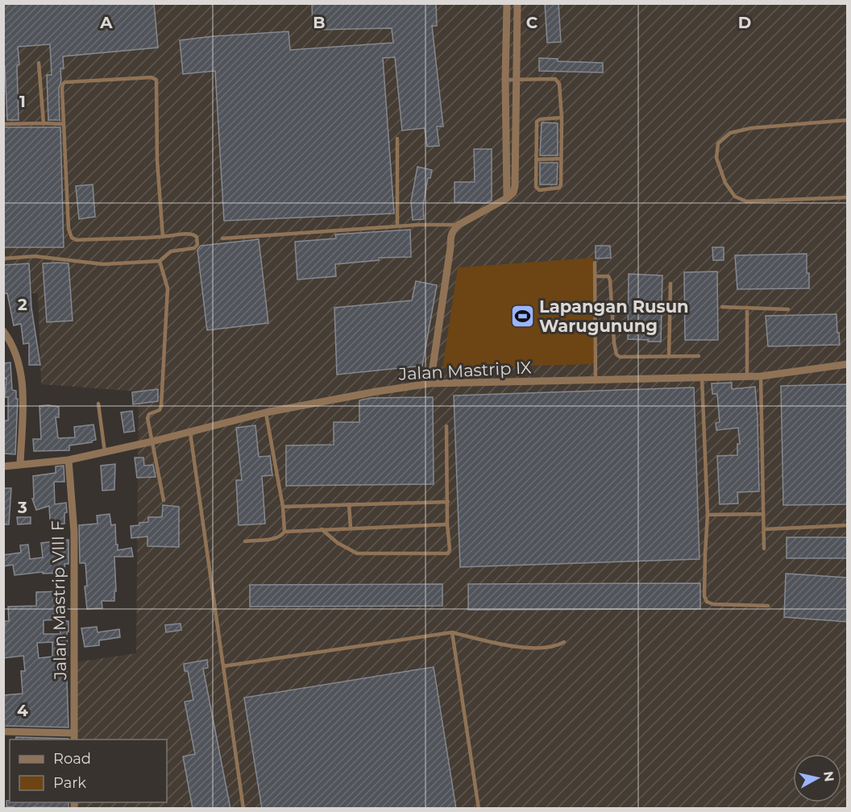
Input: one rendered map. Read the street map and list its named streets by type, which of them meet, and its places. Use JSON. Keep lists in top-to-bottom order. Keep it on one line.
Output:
{"streets":{"street":["Jalan Mastrip IX","Jalan Mastrip VIII F"]},"crossings":[["Jalan Mastrip IX","Jalan Mastrip VIII F"]],"places":{"sports":["Lapangan Rusun Warugunung"]},"legend":["Road","Park"],"north":"right","grid":{"columns":["A","B","C","D"],"rows":["1","2","3","4"]}}
